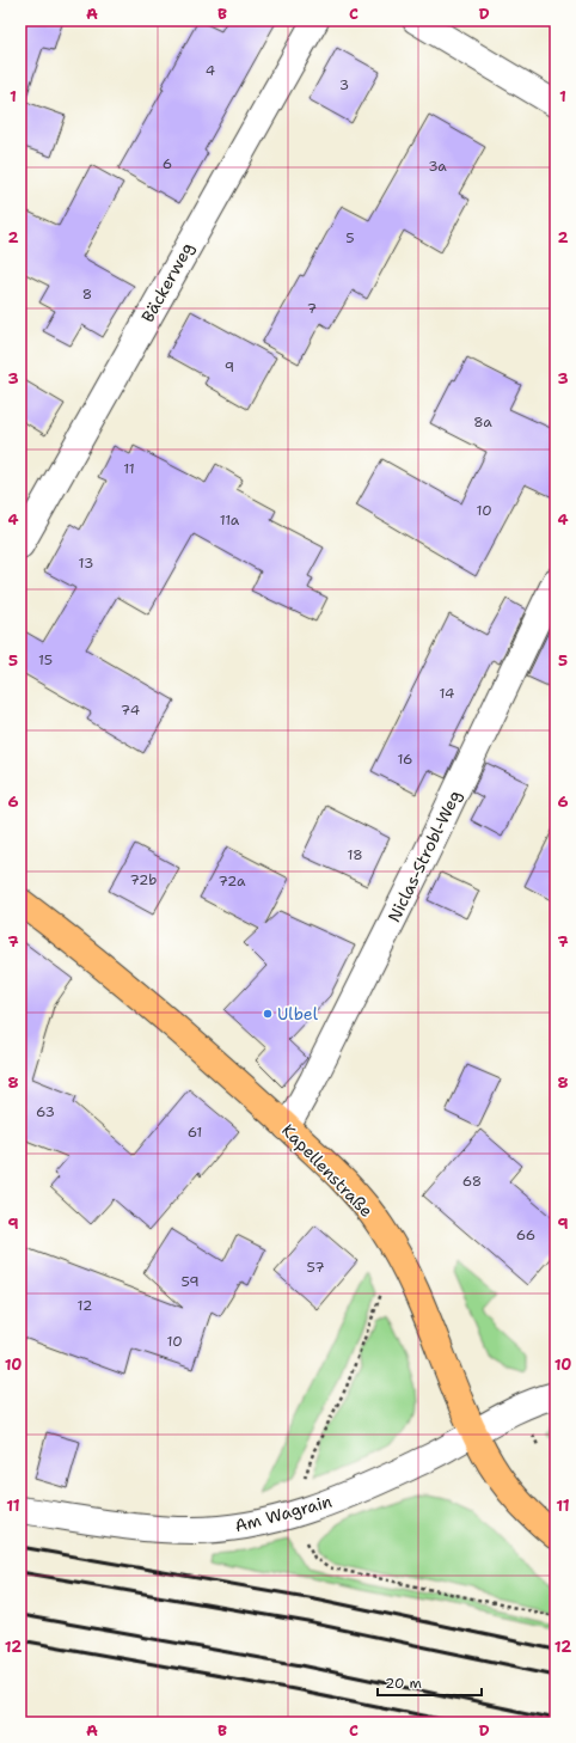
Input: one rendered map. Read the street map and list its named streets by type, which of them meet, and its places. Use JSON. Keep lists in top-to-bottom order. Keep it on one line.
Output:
{"streets":{"main road":["Kapellenstraße"],"street":["Bäckerweg","Niclas-Strobl-Weg","Am Wagrain"]},"crossings":[["Niclas-Strobl-Weg","Kapellenstraße"],["Kapellenstraße","Am Wagrain"]],"places":["Ulbel"],"house_numbers":["4","3","6","3a","5","8","7","9","8a","11","10","11a","13","15","14","74","16","18","72b","72a","63","61","68","66","57","59","12","10"],"scale_bar":"20 m","grid":{"columns":["A","B","C","D"],"rows":["1","2","3","4","5","6","7","8","9","10","11","12"]}}
